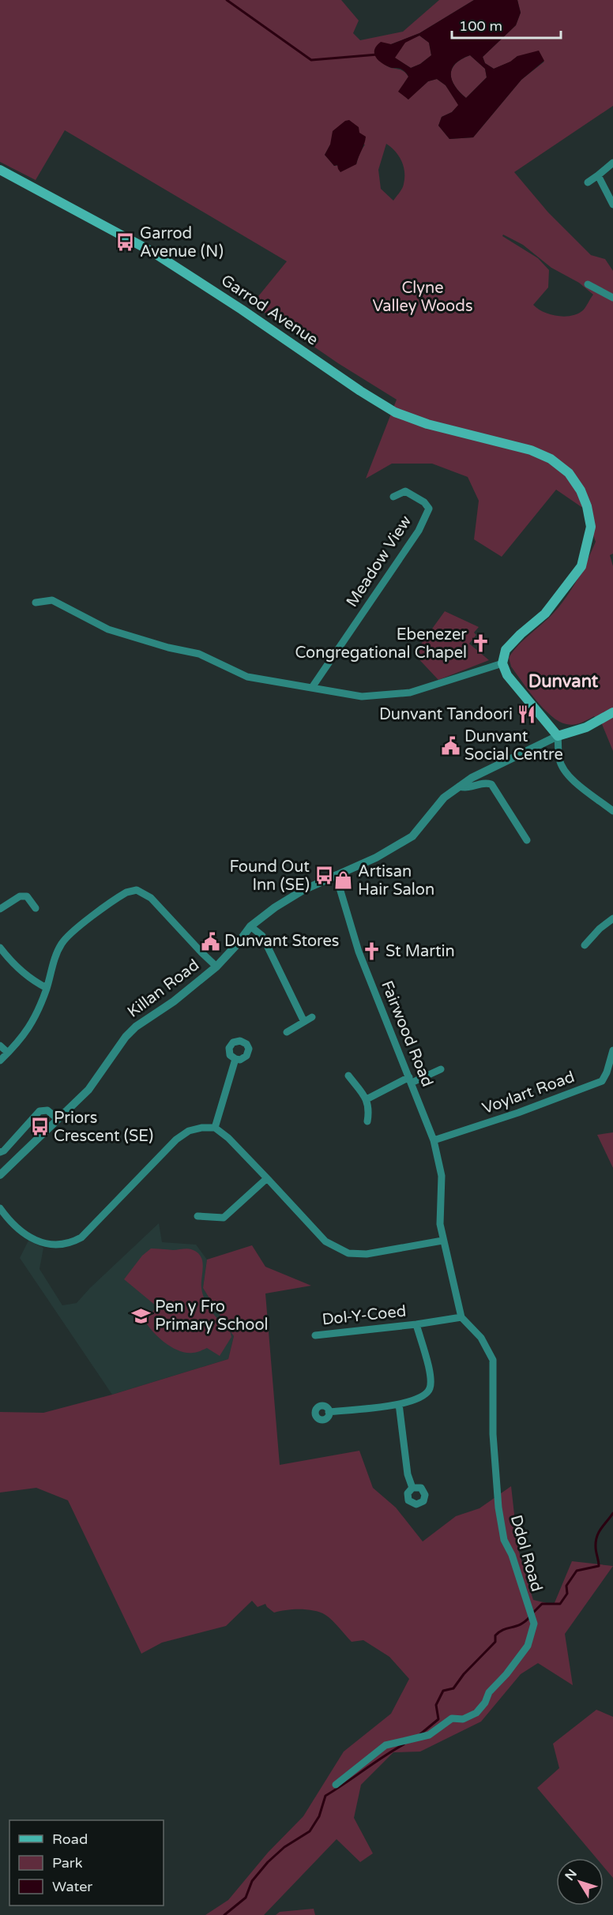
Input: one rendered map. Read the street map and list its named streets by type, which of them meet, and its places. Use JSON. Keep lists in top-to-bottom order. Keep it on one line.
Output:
{"streets":{"main road":["Garrod Avenue"],"street":["Meadow View","Killan Road","Fairwood Road","Voylart Road","Dol-Y-Coed","Ddol Road"]},"crossings":[["Killan Road","Fairwood Road"],["Fairwood Road","Voylart Road"],["Fairwood Road","Ddol Road"],["Dol-Y-Coed","Ddol Road"]],"districts":["Dunvant"],"parks":["Clyne Valley Woods"],"places":{"bus stop":["Garrod Avenue (N)","Found Out Inn (SE)","Priors Crescent (SE)"],"church":["Ebenezer Congregational Chapel","St Martin"],"restaurant":["Dunvant Tandoori"],"public building":["Dunvant Social Centre","Dunvant Stores"],"shop":["Artisan Hair Salon"],"school or university":["Pen y Fro Primary School"]},"legend":["Road","Park","Water"],"scale_bar":"100 m","north":"top left"}
